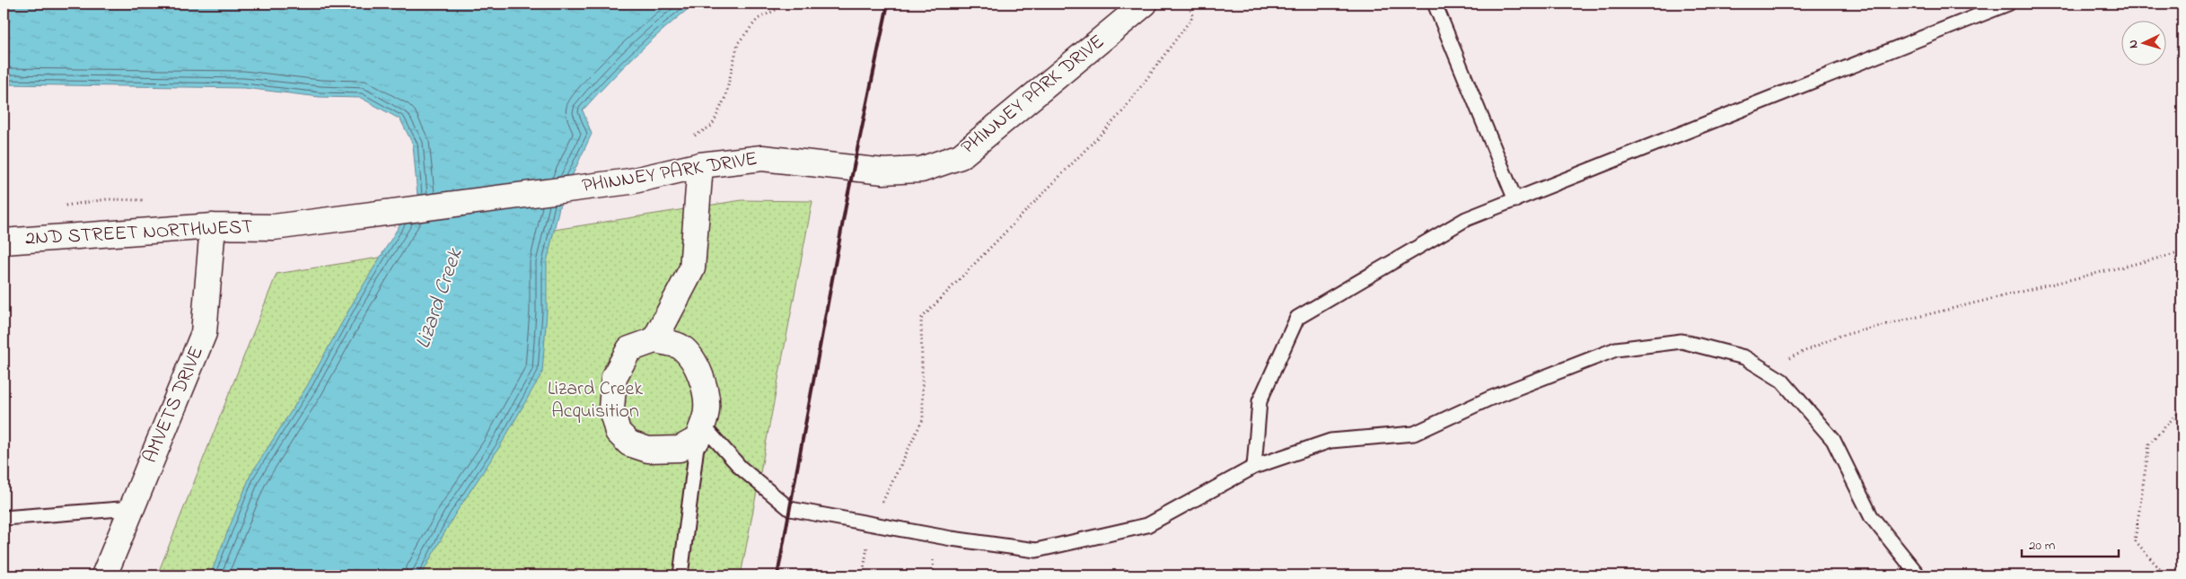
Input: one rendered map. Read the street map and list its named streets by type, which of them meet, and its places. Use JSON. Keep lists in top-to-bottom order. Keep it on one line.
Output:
{"streets":{"street":["PHINNEY PARK DRIVE","2ND STREET NORTHWEST","AMVETS DRIVE"]},"crossings":[["PHINNEY PARK DRIVE","2ND STREET NORTHWEST"],["2ND STREET NORTHWEST","AMVETS DRIVE"]],"water":["Lizard Creek"],"parks":["Lizard Creek Acquisition"],"scale_bar":"20 m","north":"left"}
